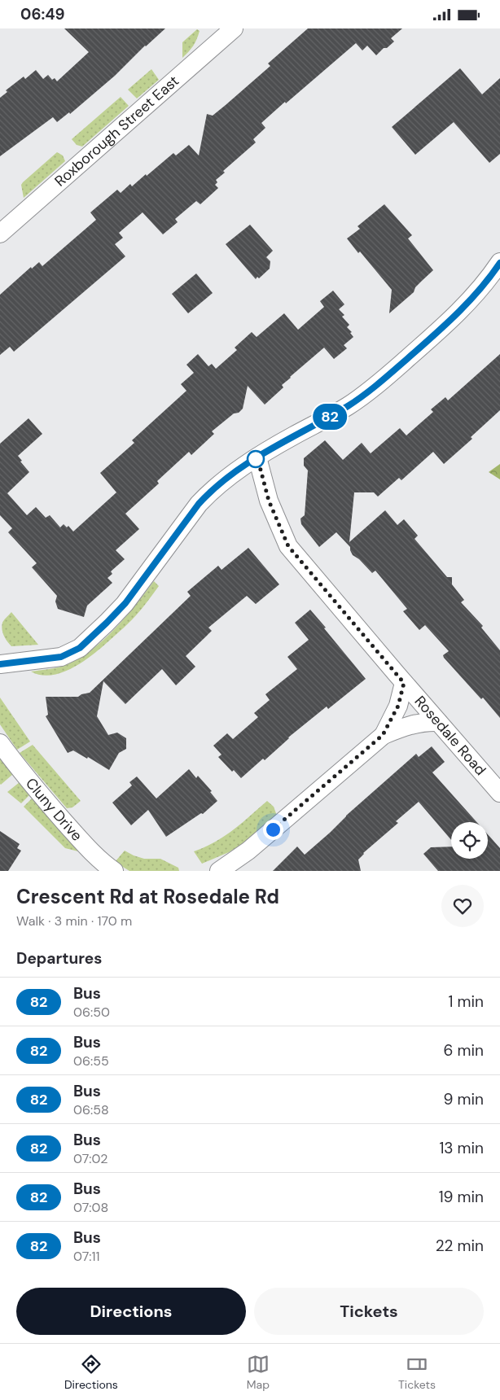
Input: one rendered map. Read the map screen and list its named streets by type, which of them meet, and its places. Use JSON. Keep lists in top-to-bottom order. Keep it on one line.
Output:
{"streets":{"street":["Roxborough Street East","Rosedale Road","Cluny Drive"]},"lines":["bus line 82"],"page":{"status":"06:49","on_map":"82","heading":[["Crescent Rd at Rosedale Rd","Walk · 3 min · 170 m"],"Departures"],"list":[{"mark":"82","name":"Bus","note":"06:50","value":"1 min"},{"mark":"82","name":"Bus","note":"06:55","value":"6 min"},{"mark":"82","name":"Bus","note":"06:58","value":"9 min"},{"mark":"82","name":"Bus","note":"07:02","value":"13 min"},{"mark":"82","name":"Bus","note":"07:08","value":"19 min"},{"mark":"82","name":"Bus","note":"07:11","value":"22 min"}],"buttons":["Directions","Tickets"],"tabs":["Directions","Map","Tickets"]}}
